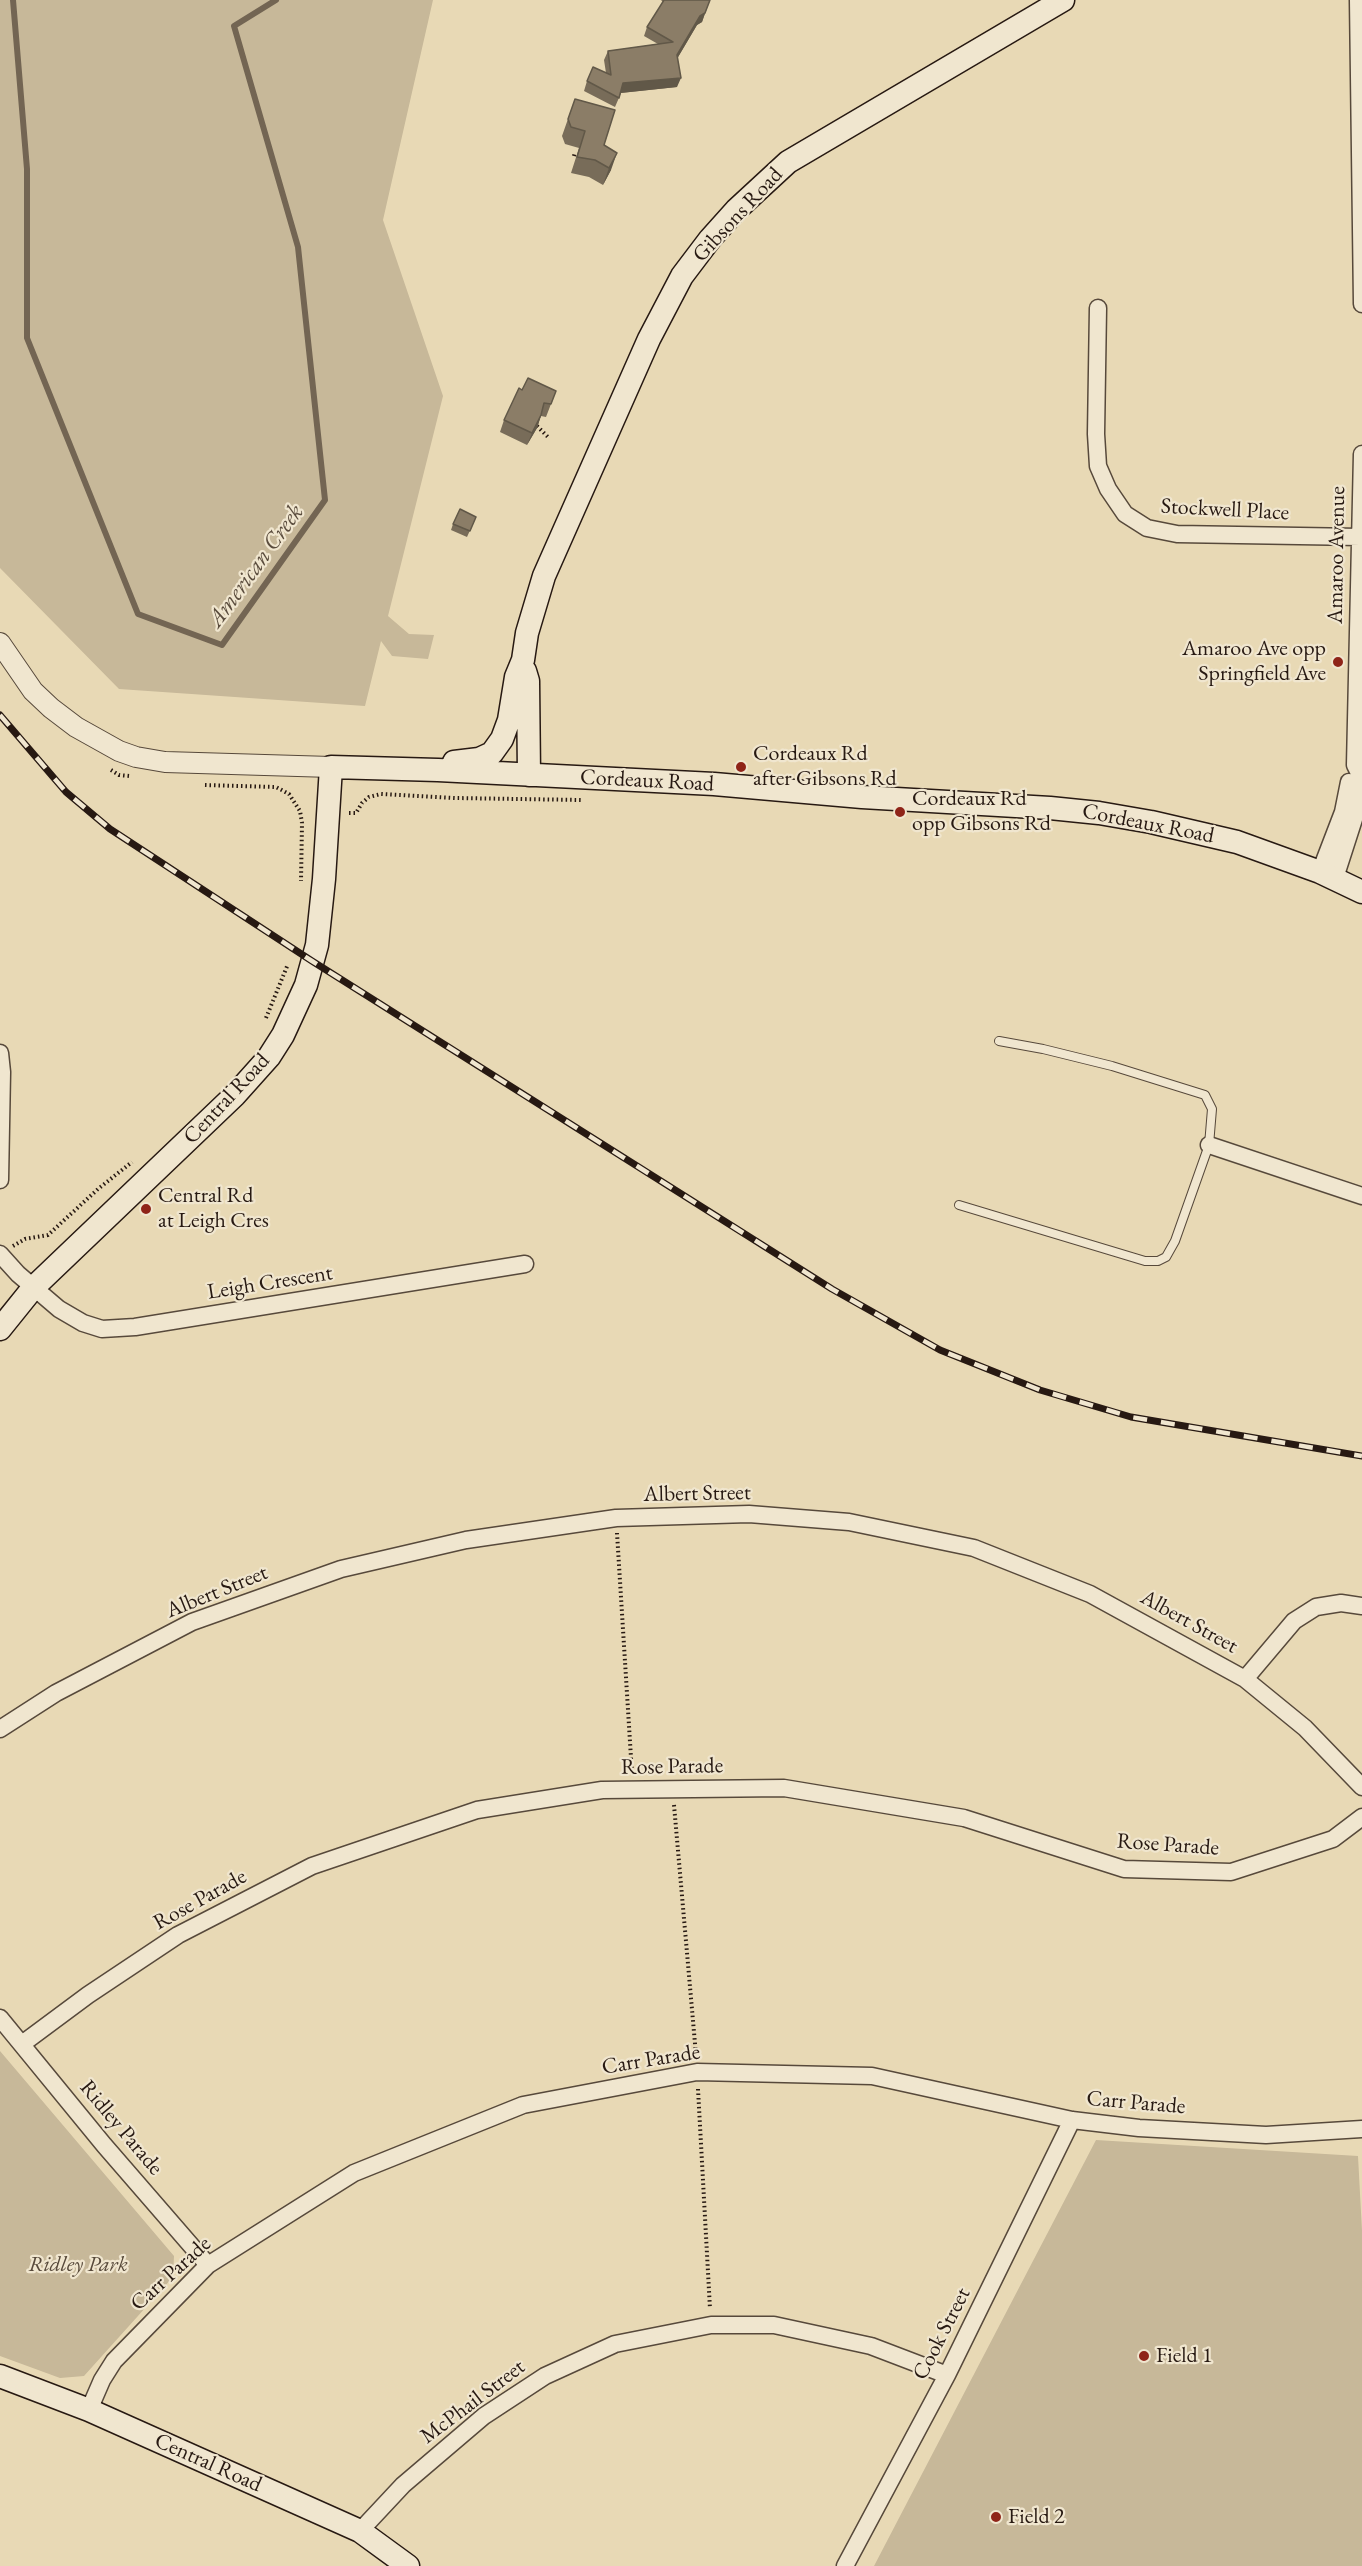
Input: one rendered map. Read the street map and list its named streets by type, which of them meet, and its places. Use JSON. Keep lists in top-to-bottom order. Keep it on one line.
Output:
{"streets":{"main road":["Gibsons Road","Cordeaux Road","Central Road"],"street":["Stockwell Place","Amaroo Avenue","Leigh Crescent","Albert Street","Rose Parade","Carr Parade","Ridley Parade","Cook Street","McPhail Street"]},"crossings":[["Gibsons Road","Cordeaux Road"],["Stockwell Place","Amaroo Avenue"],["Amaroo Avenue","Cordeaux Road"],["Cordeaux Road","Central Road"],["Central Road","Leigh Crescent"],["Central Road","Carr Parade"],["Central Road","McPhail Street"],["Rose Parade","Ridley Parade"],["Carr Parade","Ridley Parade"],["Carr Parade","Cook Street"],["Cook Street","McPhail Street"]],"water":["American Creek"],"parks":["Ridley Park"],"places":["Amaroo Ave opp Springfield Ave","Cordeaux Rd after Gibsons Rd","Cordeaux Rd opp Gibsons Rd","Central Rd at Leigh Cres","Field 1","Field 2"]}
